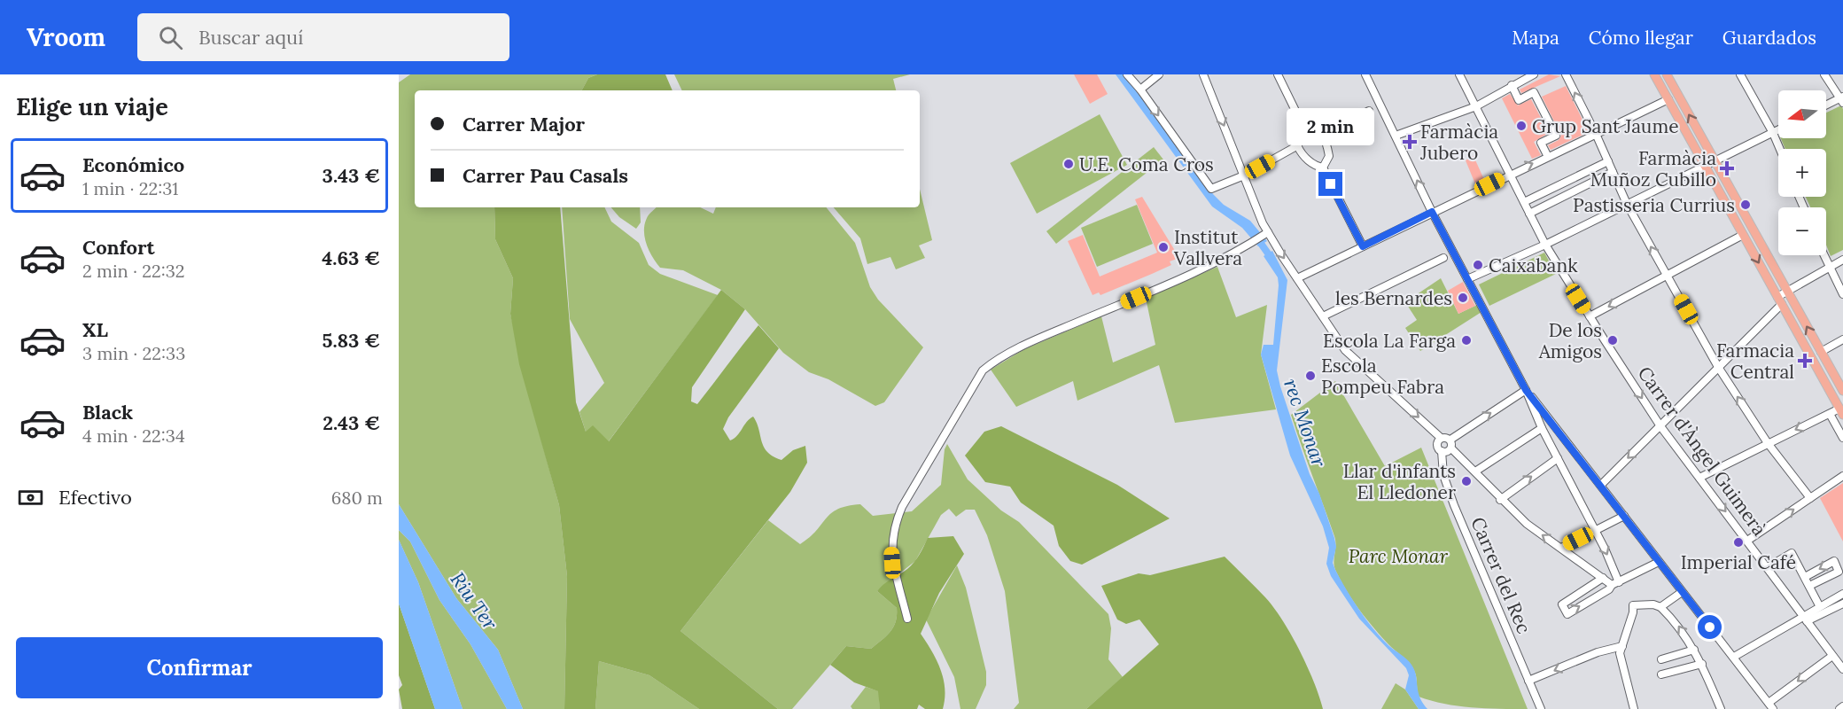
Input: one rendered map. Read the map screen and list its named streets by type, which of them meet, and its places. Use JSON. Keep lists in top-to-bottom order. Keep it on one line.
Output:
{"streets":{"street":["Carrer d'Àngel Guimerà","Carrer del Rec"]},"water":["rec Monar","Riu Ter"],"parks":["Parc Monar"],"places":{"other":["Grup Sant Jaume","U.E. Coma Cros","Pastisseria Currius","Institut Vallvera","Caixabank","les Bernardes","Escola La Farga","De los Amigos","Escola Pompeu Fabra","Llar d'infants El Lledoner","Imperial Café"],"health":["Farmàcia Jubero","Farmàcia Muñoz Cubillo","Farmacia Central"]},"north":"left","page":{"header":"Vroom","search":"Buscar aquí","nav":["Mapa","Cómo llegar","Guardados"],"heading":"Elige un viaje","map_buttons":["+","−"],"banner":["Carrer Major","Carrer Pau Casals"],"bubble":"2 min","list":[{"name":"Económico","note":"1 min · 22:31","value":"3.43 €"},{"name":"Confort","note":"2 min · 22:32","value":"4.63 €"},{"name":"XL","note":"3 min · 22:33","value":"5.83 €"},{"name":"Black","note":"4 min · 22:34","value":"2.43 €"}],"pay":["Efectivo","680 m"],"buttons":"Confirmar"}}
